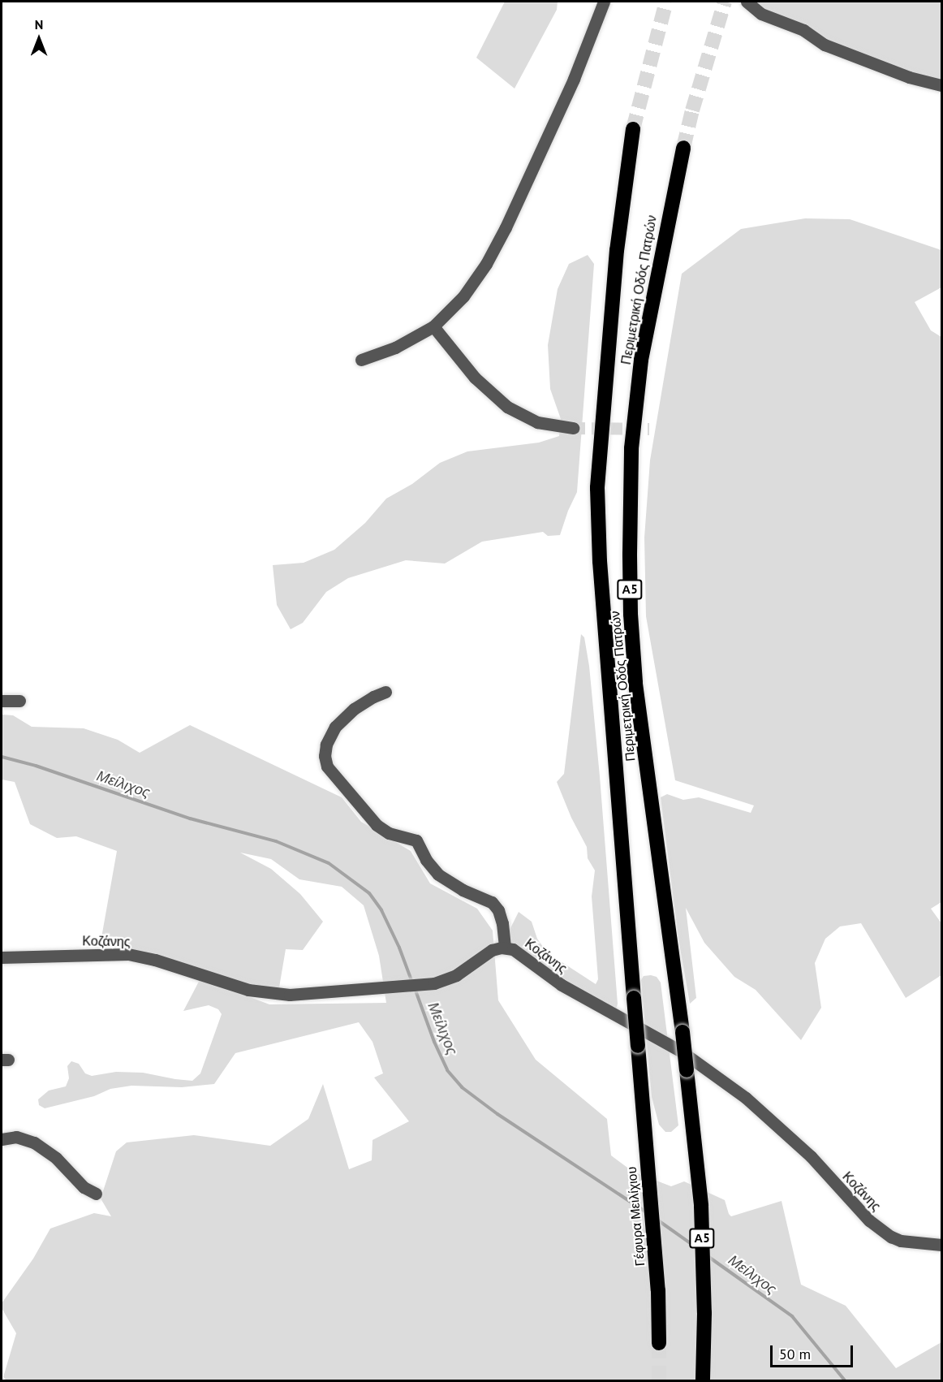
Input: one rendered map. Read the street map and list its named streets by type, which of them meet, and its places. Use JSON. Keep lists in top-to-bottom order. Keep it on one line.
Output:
{"streets":{"highway":["Περιμετρική Οδός Πατρών","Α5","Γέφυρα Μειλίχιου"],"street":["Κοζάνης"]},"crossings":[["Περιμετρική Οδός Πατρών","Γέφυρα Μειλίχιου"]],"water":["Μείλιχος"],"scale_bar":"50 m","north":"top"}
